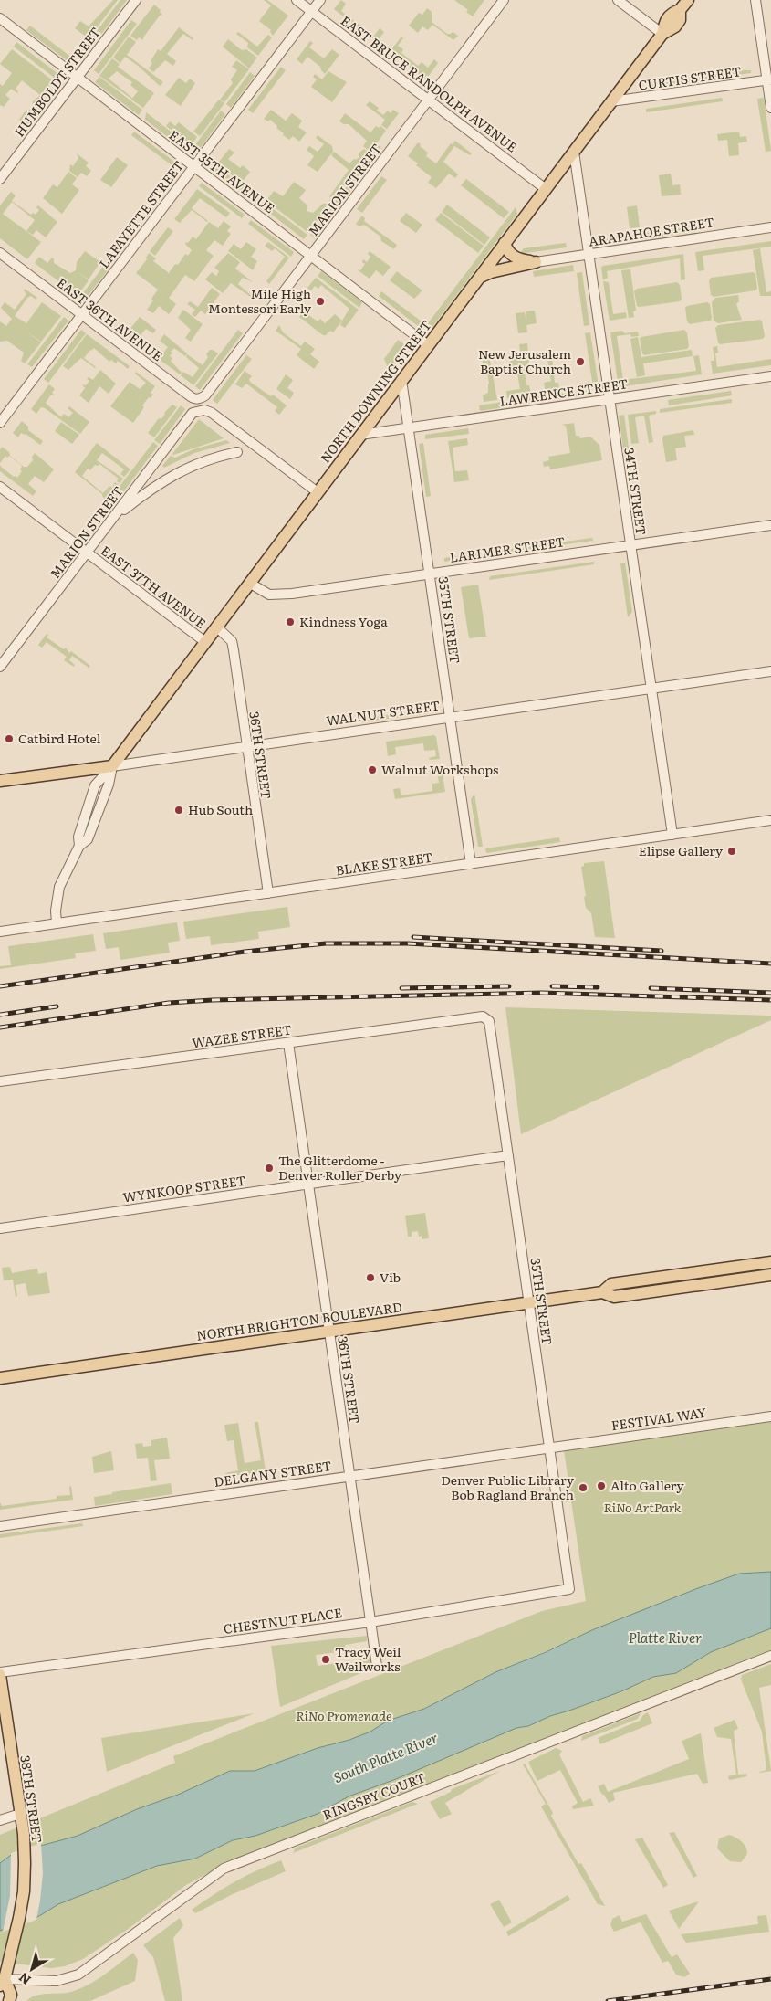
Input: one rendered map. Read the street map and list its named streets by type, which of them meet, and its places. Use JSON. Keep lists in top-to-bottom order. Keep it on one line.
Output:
{"streets":{"main road":["NORTH DOWNING STREET","WALNUT STREET","NORTH BRIGHTON BOULEVARD","38TH STREET"],"street":["CURTIS STREET","HUMBOLDT STREET","EAST BRUCE RANDOLPH AVENUE","EAST 35TH AVENUE","MARION STREET","LAFAYETTE STREET","ARAPAHOE STREET","EAST 36TH AVENUE","LAWRENCE STREET","34TH STREET","LARIMER STREET","EAST 37TH AVENUE","35TH STREET","36TH STREET","BLAKE STREET","WAZEE STREET","WYNKOOP STREET","FESTIVAL WAY","DELGANY STREET","CHESTNUT PLACE","RINGSBY COURT"]},"crossings":[["CURTIS STREET","NORTH DOWNING STREET"],["HUMBOLDT STREET","EAST 35TH AVENUE"],["EAST BRUCE RANDOLPH AVENUE","MARION STREET"],["EAST BRUCE RANDOLPH AVENUE","LAFAYETTE STREET"],["EAST BRUCE RANDOLPH AVENUE","NORTH DOWNING STREET"],["EAST 35TH AVENUE","MARION STREET"],["EAST 35TH AVENUE","LAFAYETTE STREET"],["EAST 35TH AVENUE","NORTH DOWNING STREET"],["MARION STREET","EAST 36TH AVENUE"],["MARION STREET","NORTH DOWNING STREET"],["MARION STREET","EAST 37TH AVENUE"],["LAFAYETTE STREET","EAST 36TH AVENUE"],["ARAPAHOE STREET","34TH STREET"],["NORTH DOWNING STREET","LAWRENCE STREET"],["NORTH DOWNING STREET","34TH STREET"],["NORTH DOWNING STREET","LARIMER STREET"],["NORTH DOWNING STREET","EAST 37TH AVENUE"],["NORTH DOWNING STREET","35TH STREET"],["NORTH DOWNING STREET","WALNUT STREET"],["NORTH DOWNING STREET","36TH STREET"],["NORTH DOWNING STREET","BLAKE STREET"],["LAWRENCE STREET","34TH STREET"],["LAWRENCE STREET","35TH STREET"],["34TH STREET","LARIMER STREET"],["34TH STREET","WALNUT STREET"],["34TH STREET","BLAKE STREET"],["LARIMER STREET","35TH STREET"],["35TH STREET","WALNUT STREET"],["35TH STREET","BLAKE STREET"],["35TH STREET","WAZEE STREET"],["35TH STREET","WYNKOOP STREET"],["35TH STREET","NORTH BRIGHTON BOULEVARD"],["35TH STREET","FESTIVAL WAY"],["35TH STREET","DELGANY STREET"],["35TH STREET","CHESTNUT PLACE"],["WALNUT STREET","36TH STREET"],["36TH STREET","BLAKE STREET"],["36TH STREET","WAZEE STREET"],["36TH STREET","WYNKOOP STREET"],["36TH STREET","NORTH BRIGHTON BOULEVARD"],["36TH STREET","DELGANY STREET"],["36TH STREET","CHESTNUT PLACE"],["FESTIVAL WAY","DELGANY STREET"],["CHESTNUT PLACE","38TH STREET"],["RINGSBY COURT","38TH STREET"]],"water":["Platte River","South Platte River"],"parks":["RiNo ArtPark","RiNo Promenade"],"places":["Mile High Montessori Early","New Jerusalem Baptist Church","Kindness Yoga","Catbird Hotel","Walnut Workshops","Hub South","Elipse Gallery","The Glitterdome - Denver Roller Derby","Vib","Alto Gallery","Denver Public Library Bob Ragland Branch","Tracy Weil Weilworks"],"north":"bottom left"}
